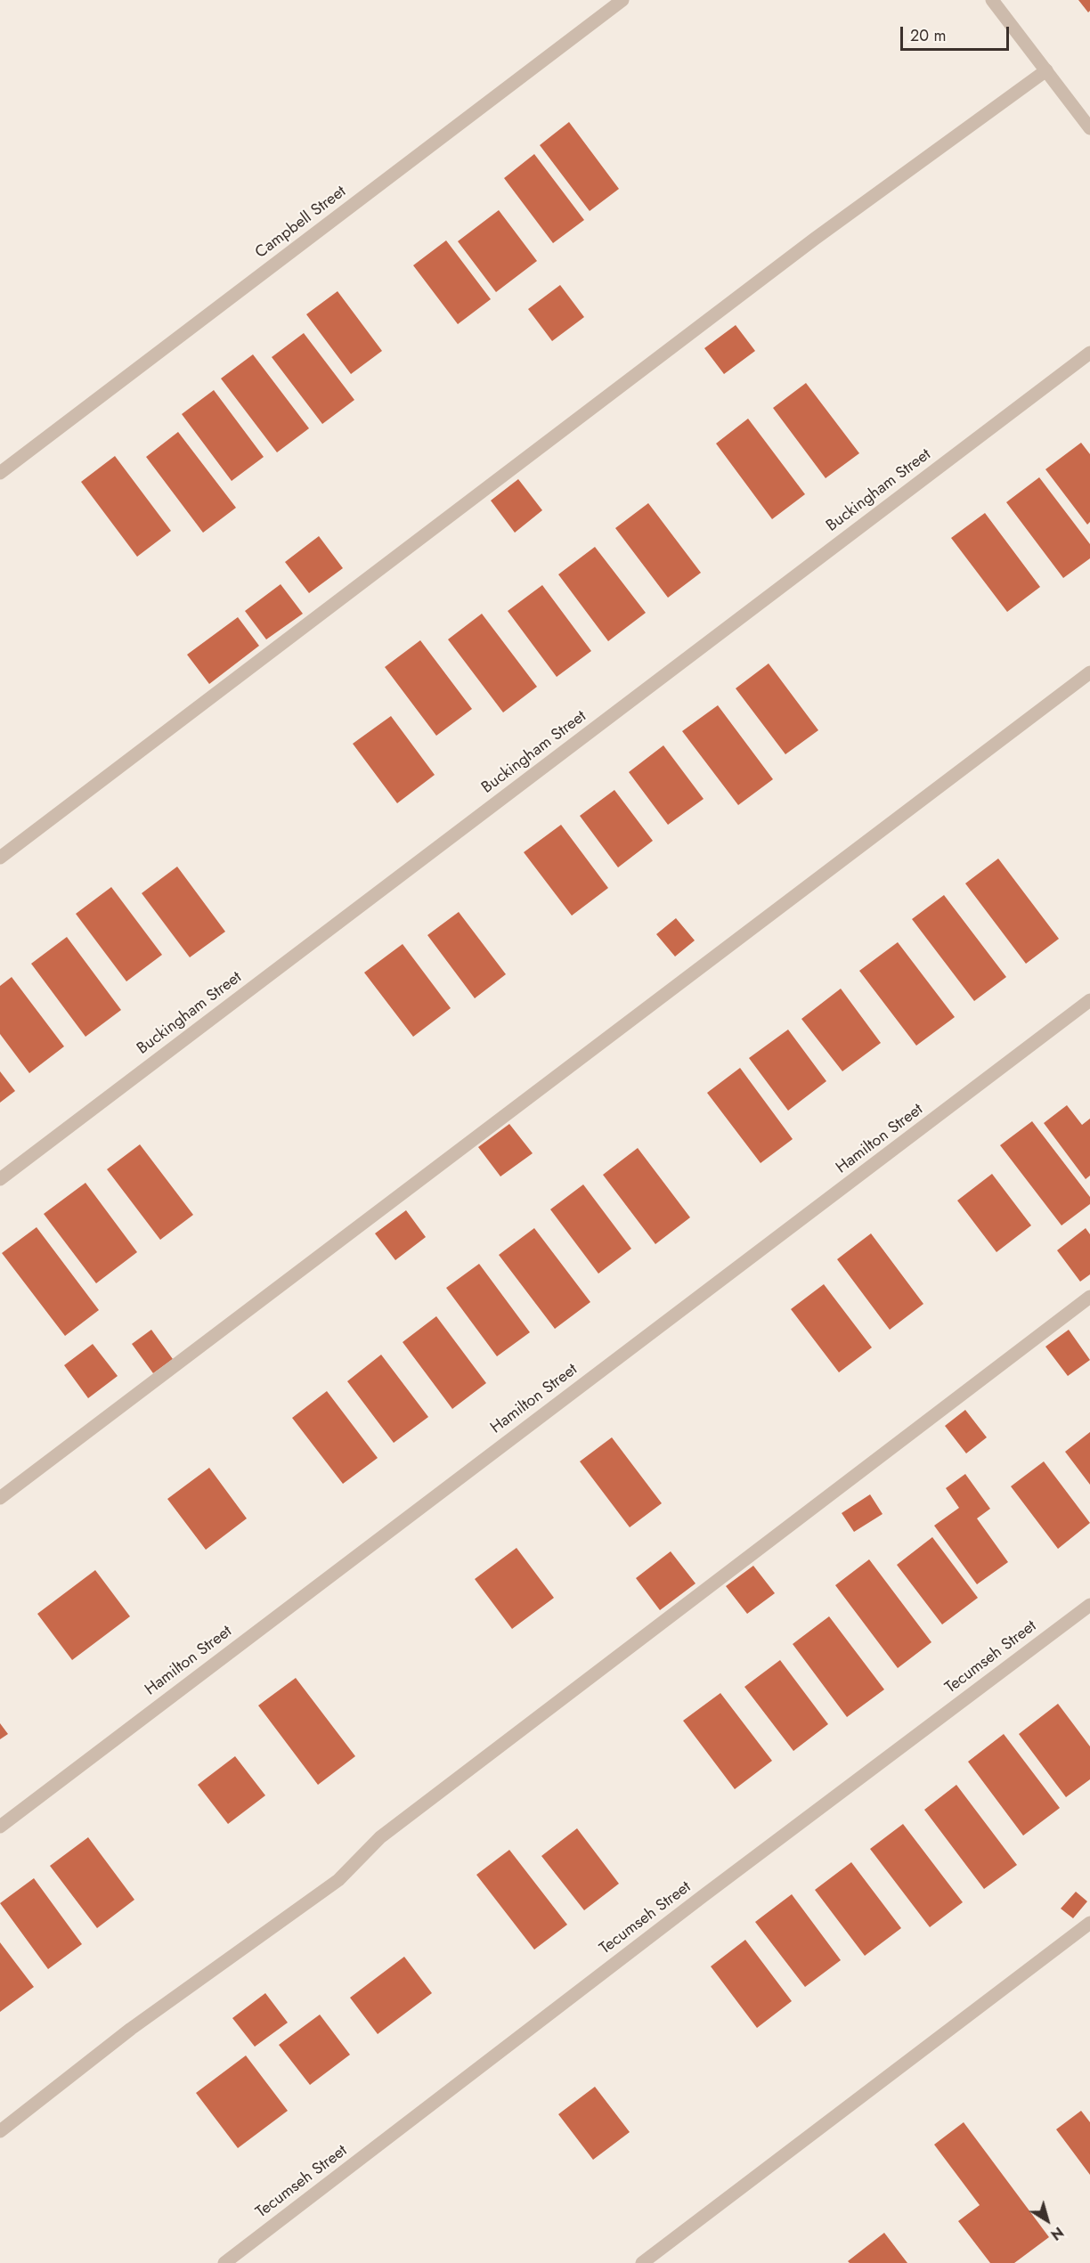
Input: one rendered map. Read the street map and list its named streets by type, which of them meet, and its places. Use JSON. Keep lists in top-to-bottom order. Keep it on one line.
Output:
{"streets":{"street":["Campbell Street","Buckingham Street","Hamilton Street","Tecumseh Street"]},"scale_bar":"20 m","north":"bottom right"}
